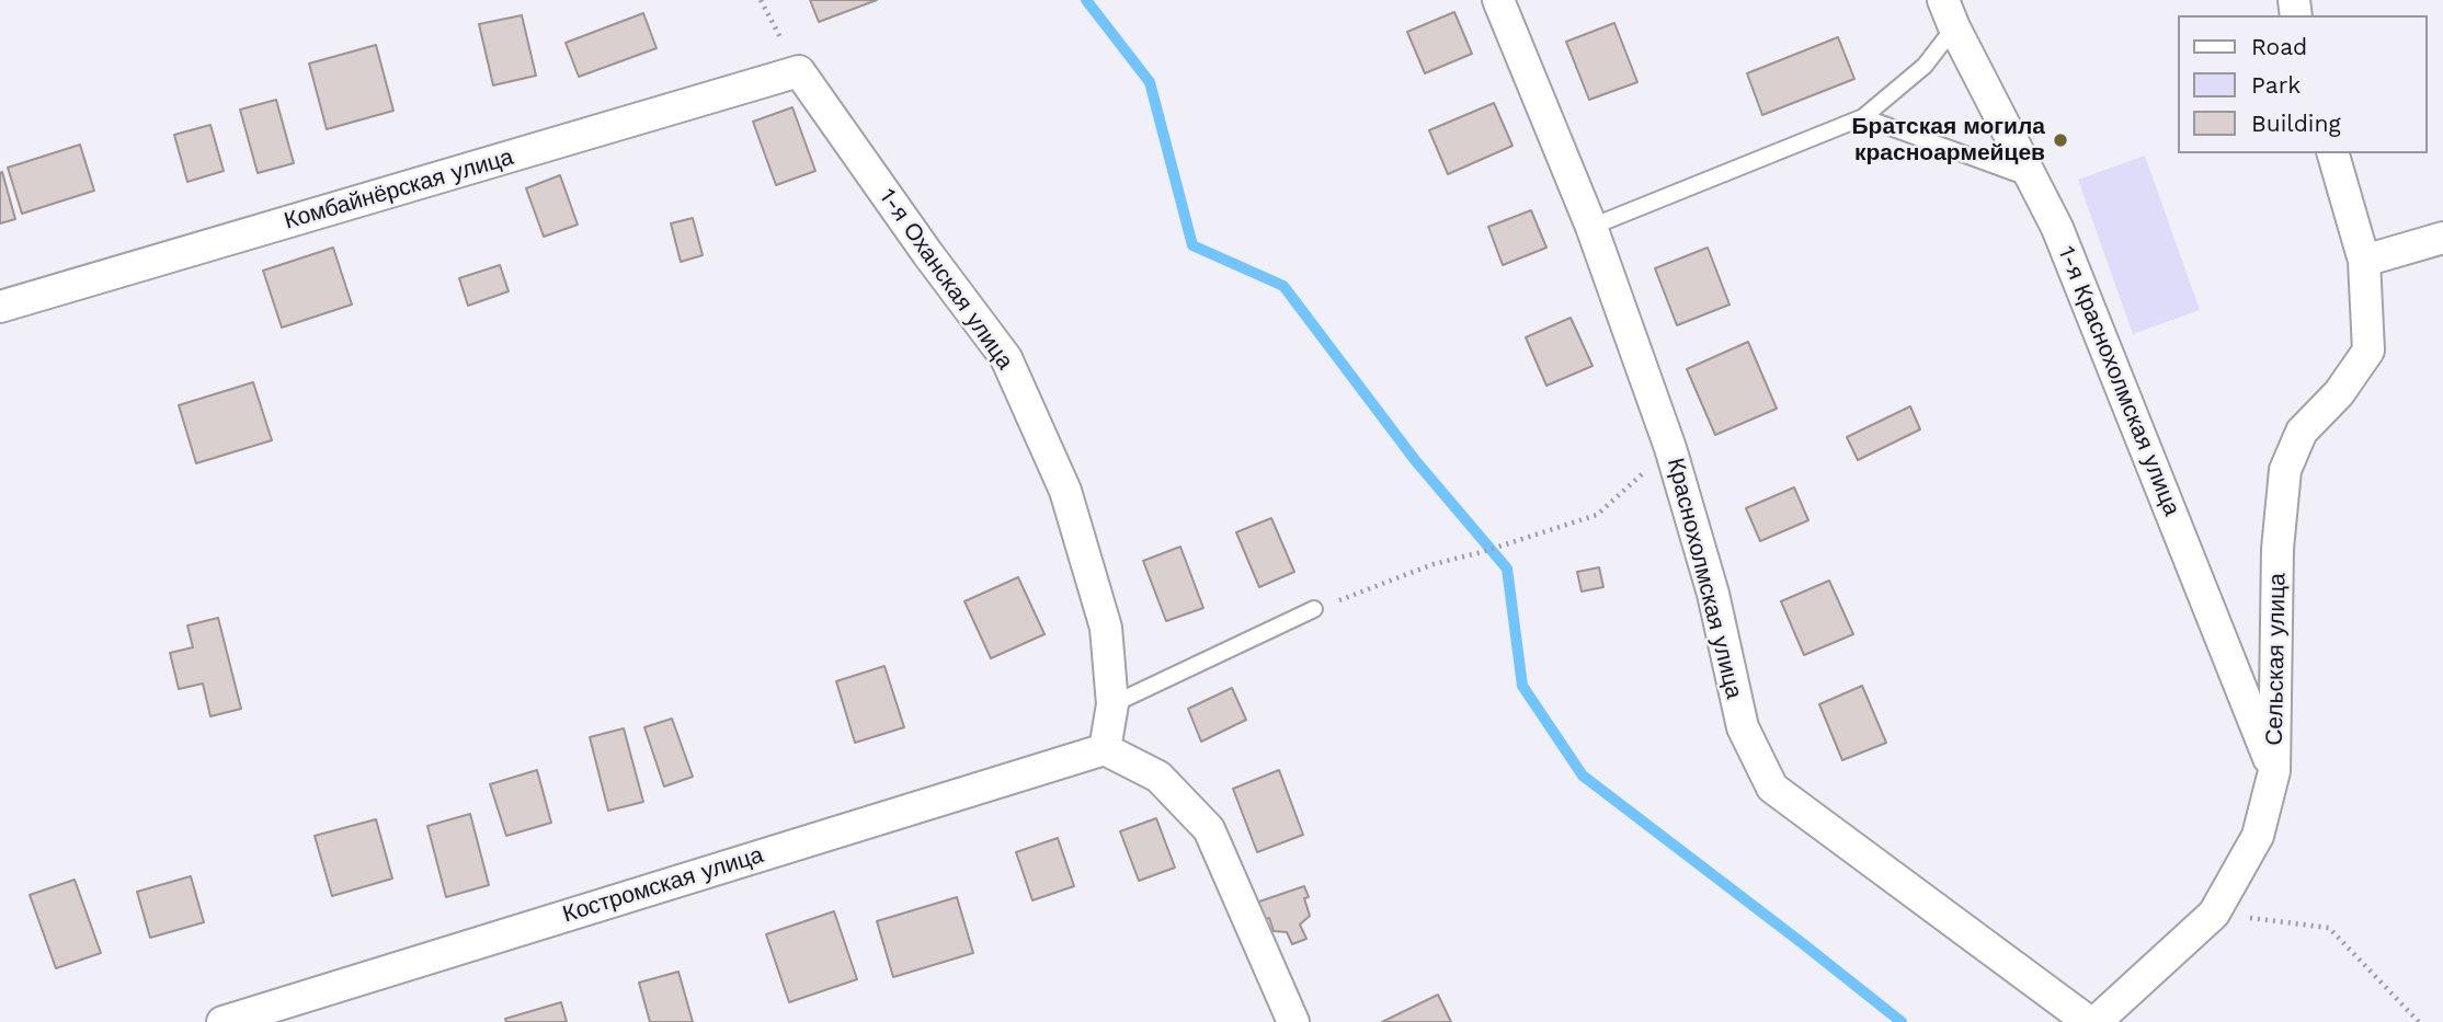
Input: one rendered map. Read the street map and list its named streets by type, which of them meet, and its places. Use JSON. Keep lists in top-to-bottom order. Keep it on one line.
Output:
{"streets":{"street":["Комбайнёрская улица","1-я Оханская улица","1-я Краснохолмская улица","Краснохолмская улица","Сельская улица","Костромская улица"]},"crossings":[["Комбайнёрская улица","1-я Оханская улица"],["1-я Оханская улица","Костромская улица"],["1-я Краснохолмская улица","Сельская улица"],["Краснохолмская улица","Сельская улица"]],"places":["Братская могила красноармейцев"],"legend":["Road","Park","Building"]}
